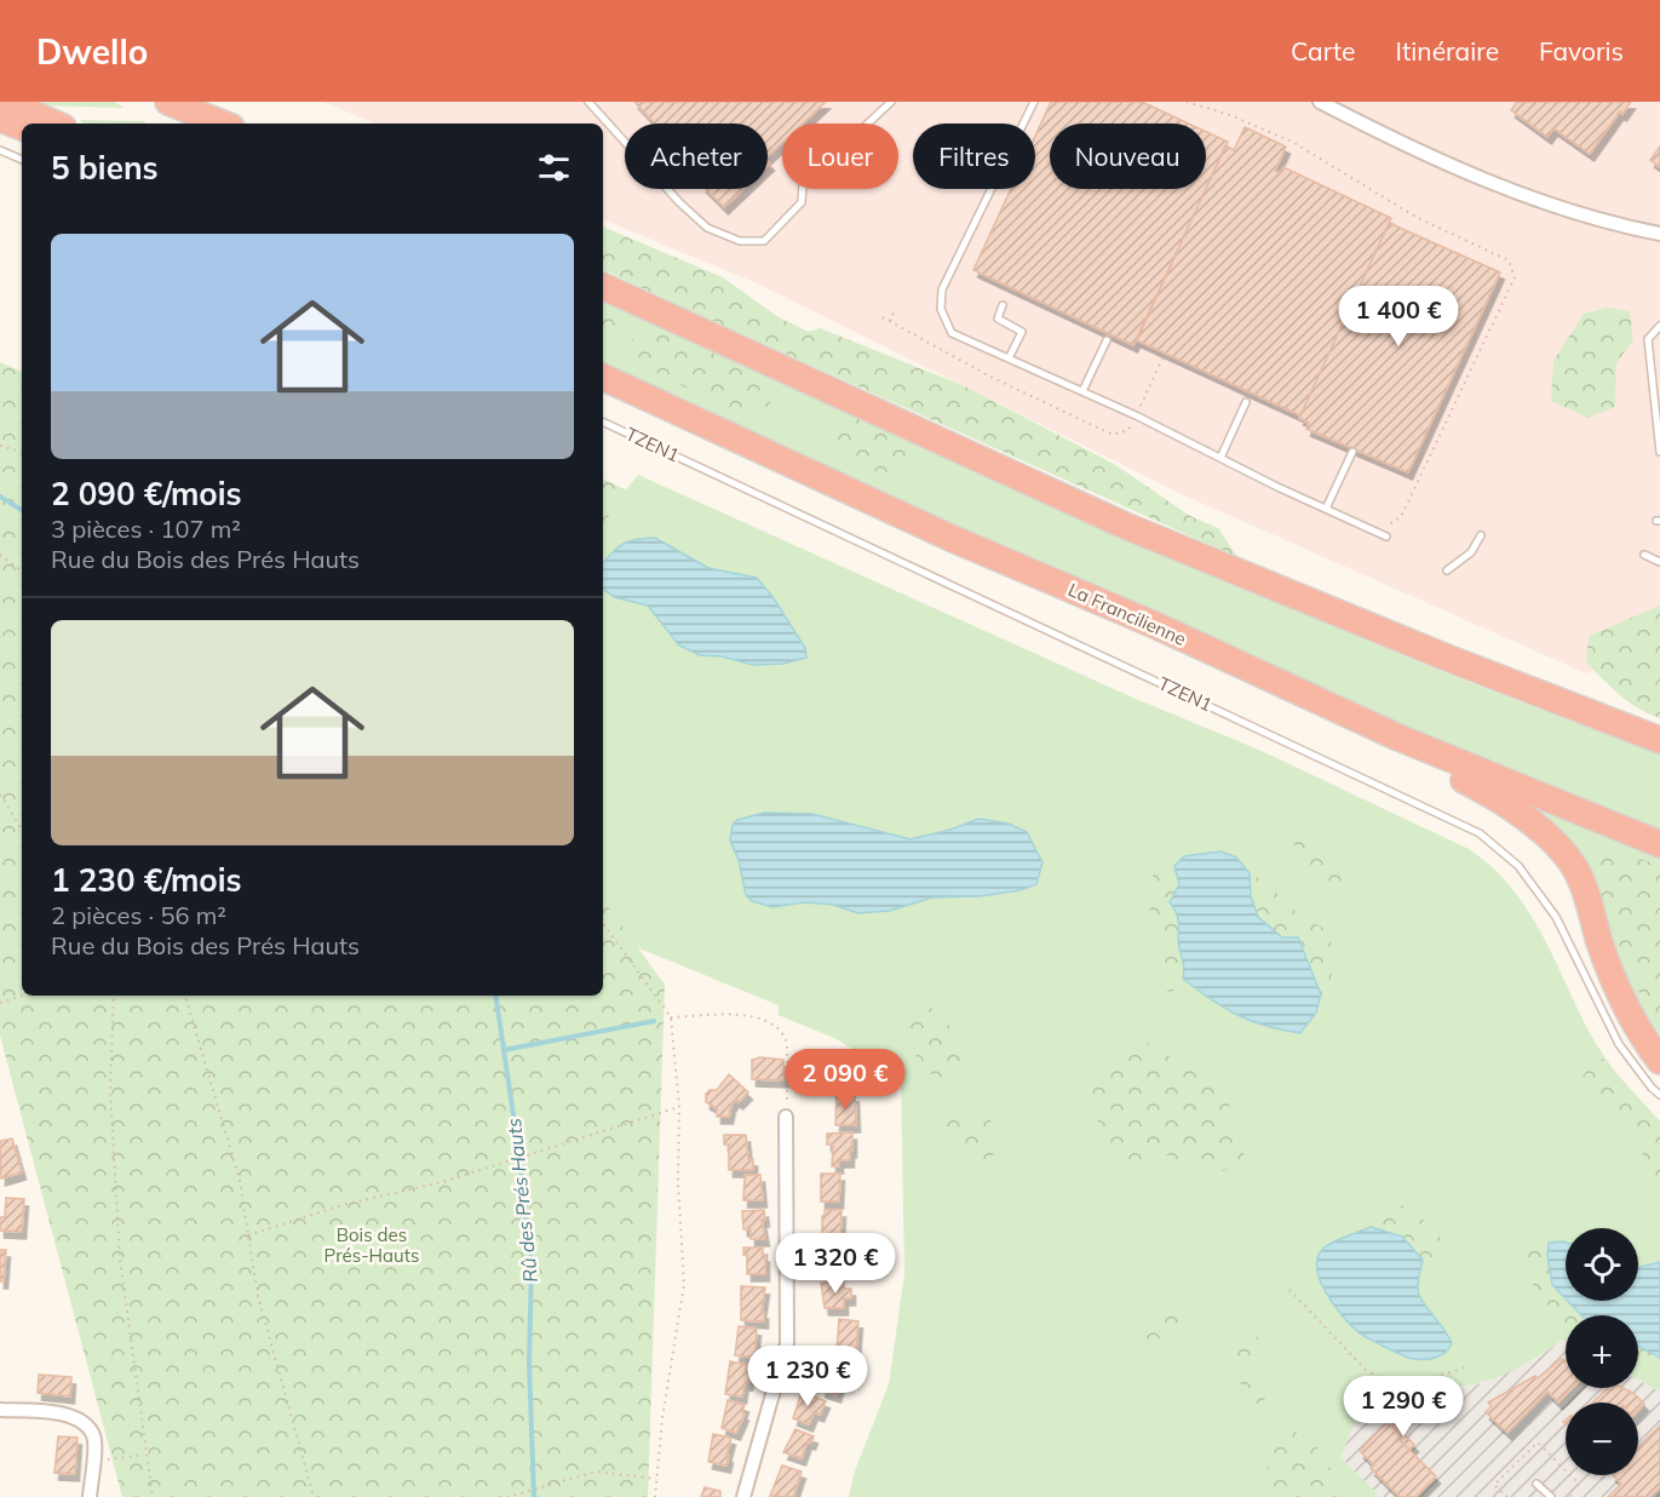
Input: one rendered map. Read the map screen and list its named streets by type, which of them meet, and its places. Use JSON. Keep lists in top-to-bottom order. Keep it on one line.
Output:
{"streets":{"highway":["La Francilienne"],"lane":["TZEN1"]},"water":["Rû des Prés Hauts"],"parks":["Bois des Prés-Hauts"],"page":{"header":"Dwello","nav":["Carte","Itinéraire","Favoris"],"chip":["Acheter","Louer","Filtres","Nouveau"],"heading":"5 biens","list":[{"name":"2 090 €/mois","note":"3 pièces · 107 m² · Rue du Bois des Prés Hauts"},{"name":"1 230 €/mois","note":"2 pièces · 56 m² · Rue du Bois des Prés Hauts"}],"price":["1 400 €","2 090 €","1 320 €","1 230 €","1 290 €"],"map_buttons":["+","−"]}}
